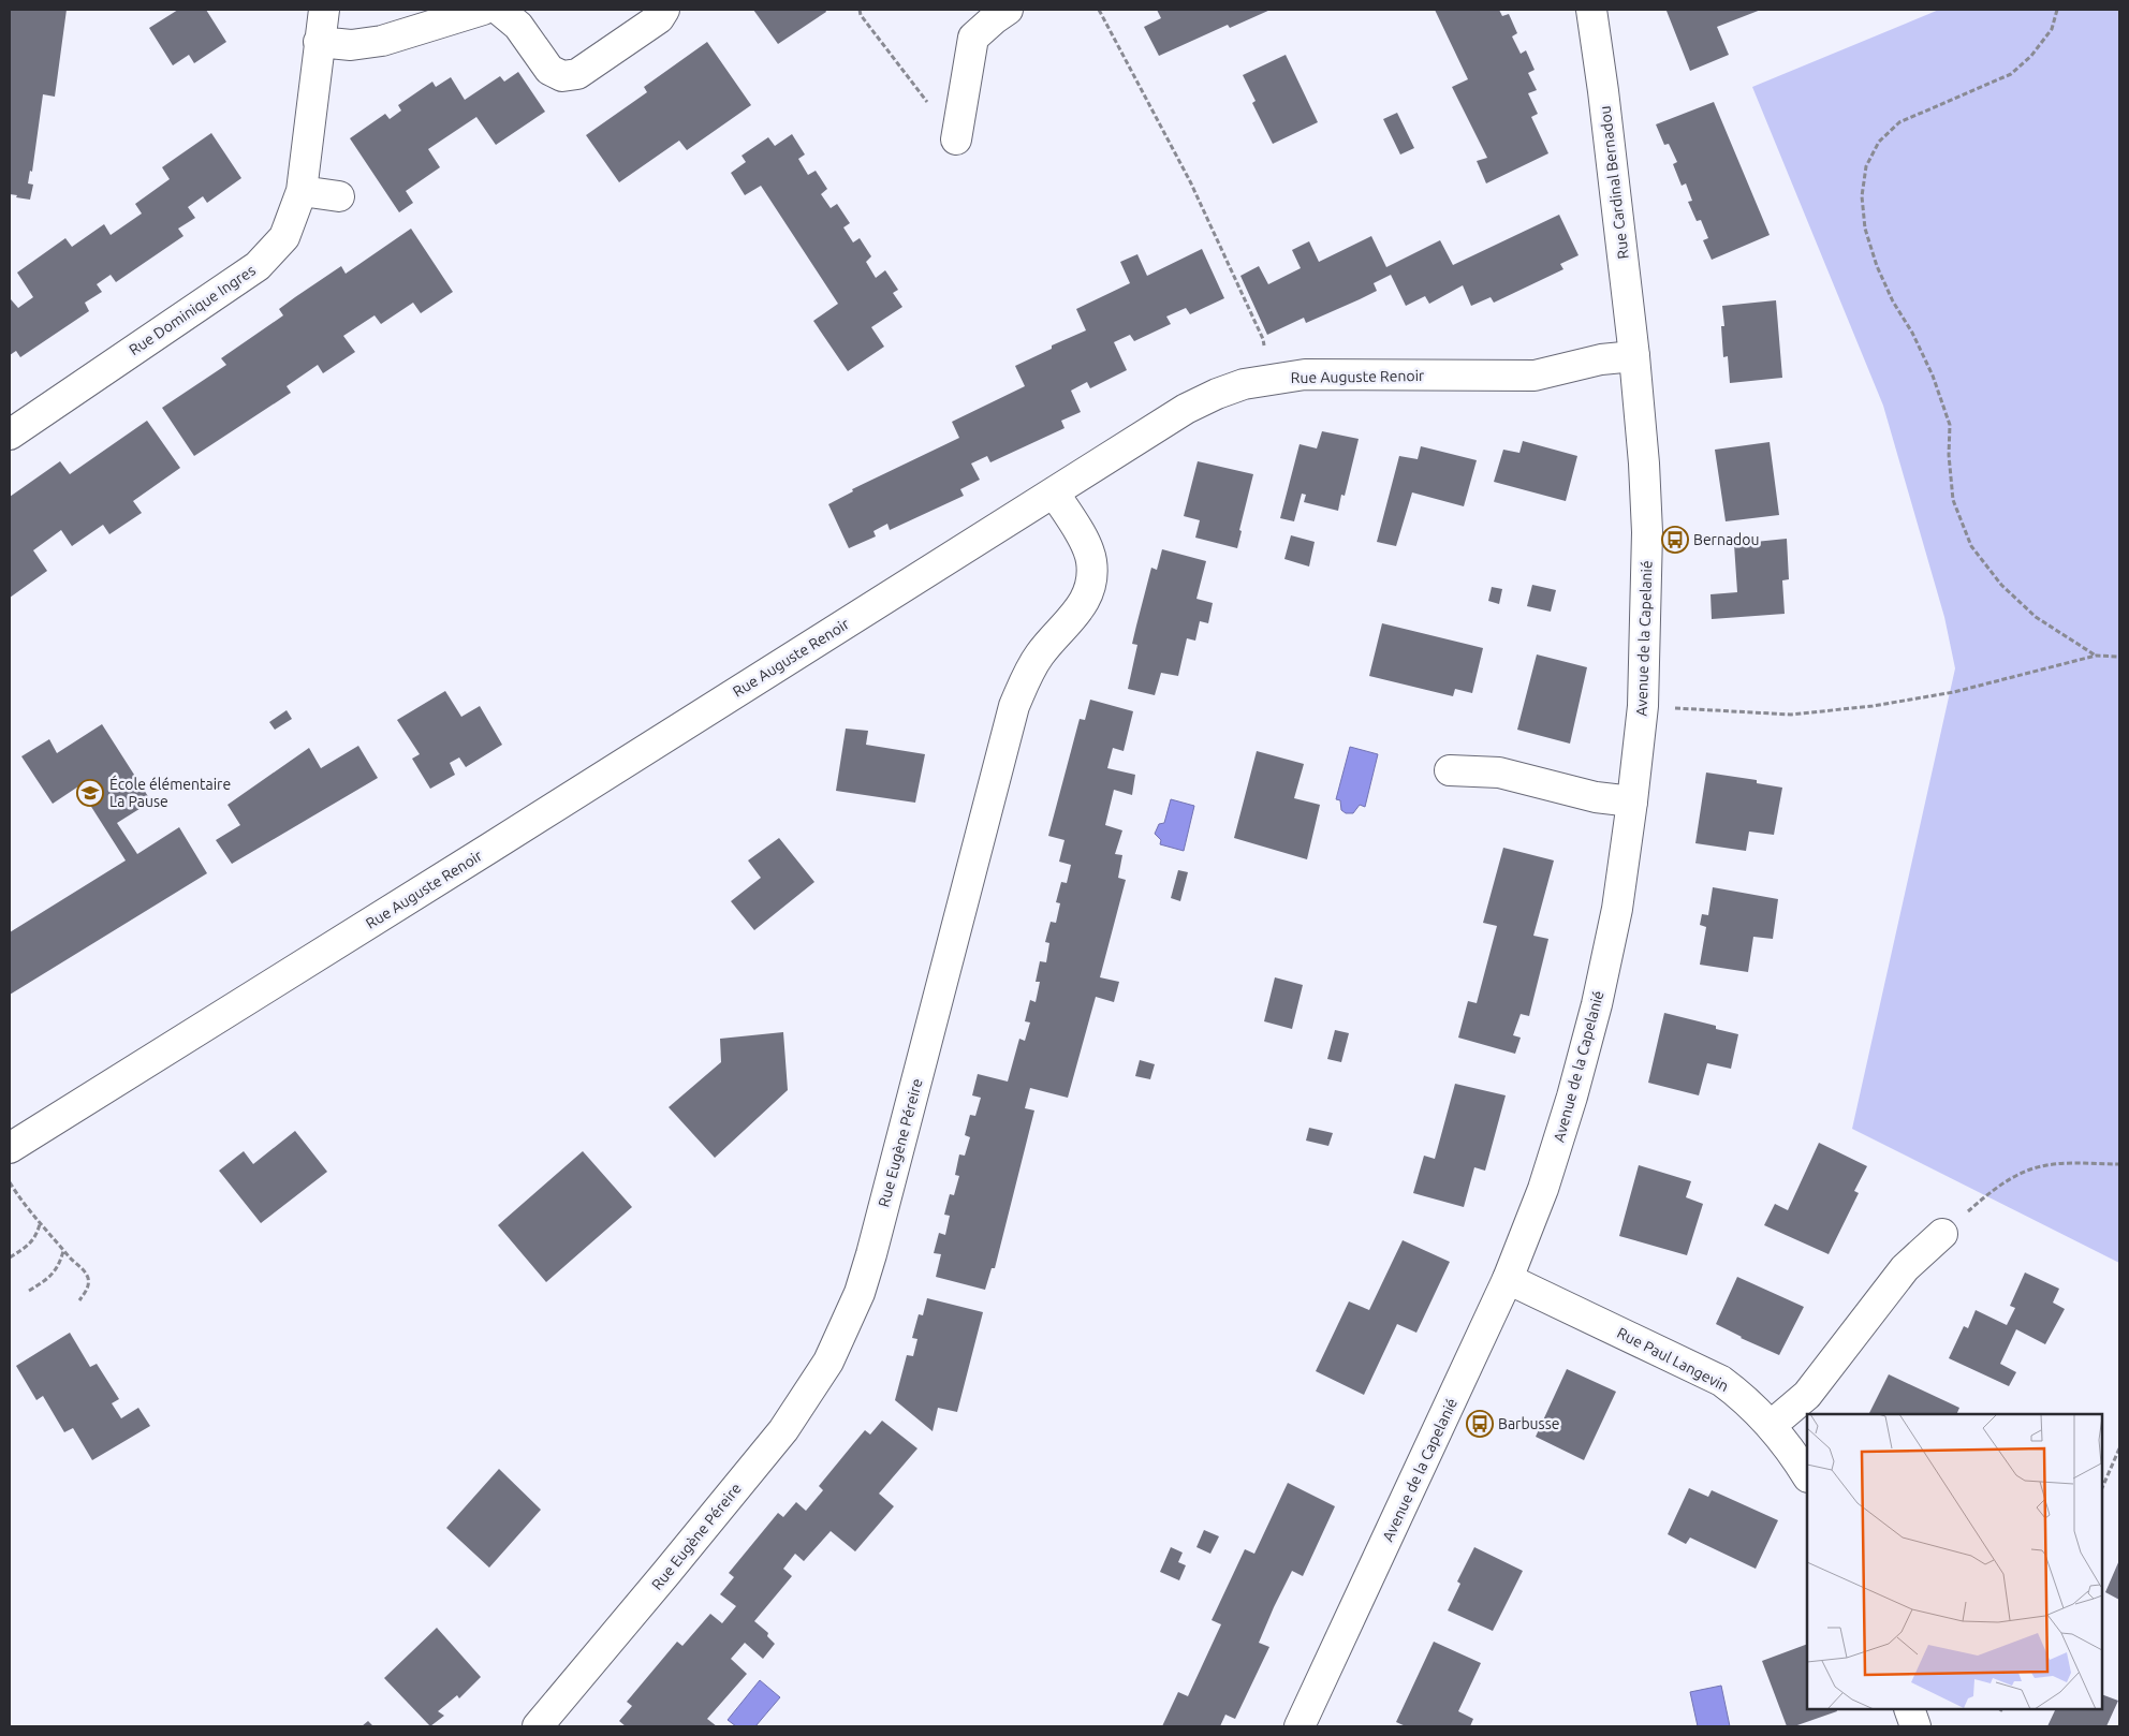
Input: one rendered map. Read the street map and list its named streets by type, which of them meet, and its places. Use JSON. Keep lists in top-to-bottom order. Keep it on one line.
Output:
{"streets":{"street":["Rue Cardinal Bernadou","Rue Dominique Ingres","Rue Auguste Renoir","Avenue de la Capelanié","Rue Eugène Péreire","Rue Paul Langevin"]},"crossings":[["Rue Cardinal Bernadou","Rue Auguste Renoir"],["Rue Cardinal Bernadou","Avenue de la Capelanié"],["Rue Auguste Renoir","Avenue de la Capelanié"],["Rue Auguste Renoir","Rue Eugène Péreire"],["Avenue de la Capelanié","Rue Paul Langevin"]],"places":{"bus stop":["Bernadou","Barbusse"],"school or university":["École élémentaire La Pause"]}}
